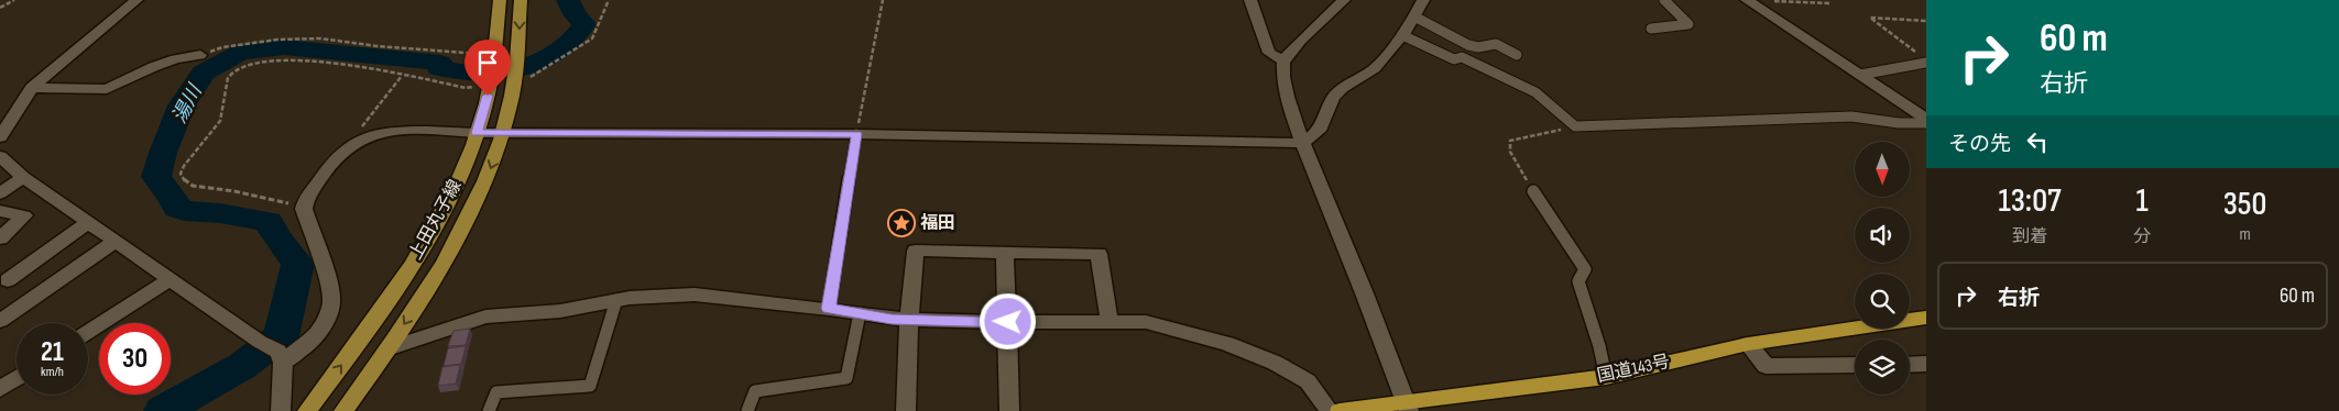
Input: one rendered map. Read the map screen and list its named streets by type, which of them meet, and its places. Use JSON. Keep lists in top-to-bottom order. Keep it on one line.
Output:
{"streets":{"highway":["国道143号"],"main road":["上田丸子線"]},"water":["湯川"],"places":{"place":["福田"]},"north":"bottom","page":{"turn":["60 m","右折"],"then":"その先","eta":["13:07","到着","1","分","350","m"],"list":[{"name":"右折","value":"60 m"}],"speed":"21 km/h","limit":"30"}}
